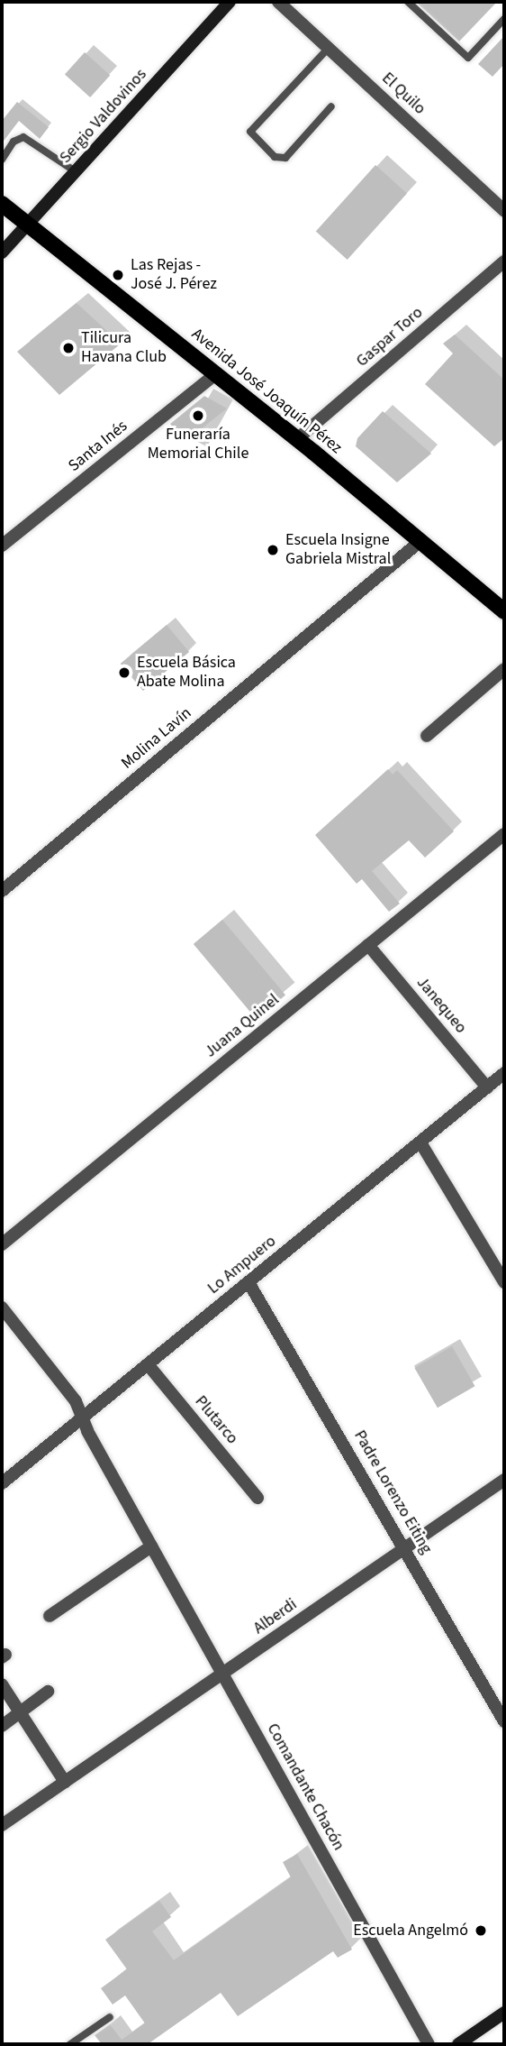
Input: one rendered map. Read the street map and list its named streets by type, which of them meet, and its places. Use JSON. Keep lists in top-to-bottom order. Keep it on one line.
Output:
{"streets":{"main road":["Sergio Valdovinos","Avenida José Joaquín Pérez"],"street":["El Quilo","Gaspar Toro","Santa Inés","Molina Lavín","Janequeo","Juana Quinel","Lo Ampuero","Plutarco","Padre Lorenzo Eiting","Alberdi","Comandante Chacón"]},"crossings":[["Sergio Valdovinos","Avenida José Joaquín Pérez"],["Gaspar Toro","Avenida José Joaquín Pérez"],["Avenida José Joaquín Pérez","Santa Inés"],["Avenida José Joaquín Pérez","Molina Lavín"],["Janequeo","Juana Quinel"],["Janequeo","Lo Ampuero"],["Lo Ampuero","Plutarco"],["Lo Ampuero","Padre Lorenzo Eiting"],["Lo Ampuero","Comandante Chacón"],["Padre Lorenzo Eiting","Alberdi"],["Alberdi","Comandante Chacón"]],"places":["Las Rejas - José J. Pérez","Tilicura Havana Club","Funeraría Memorial Chile","Escuela Insigne Gabriela Mistral","Escuela Básica Abate Molina","Escuela Angelmó"]}
